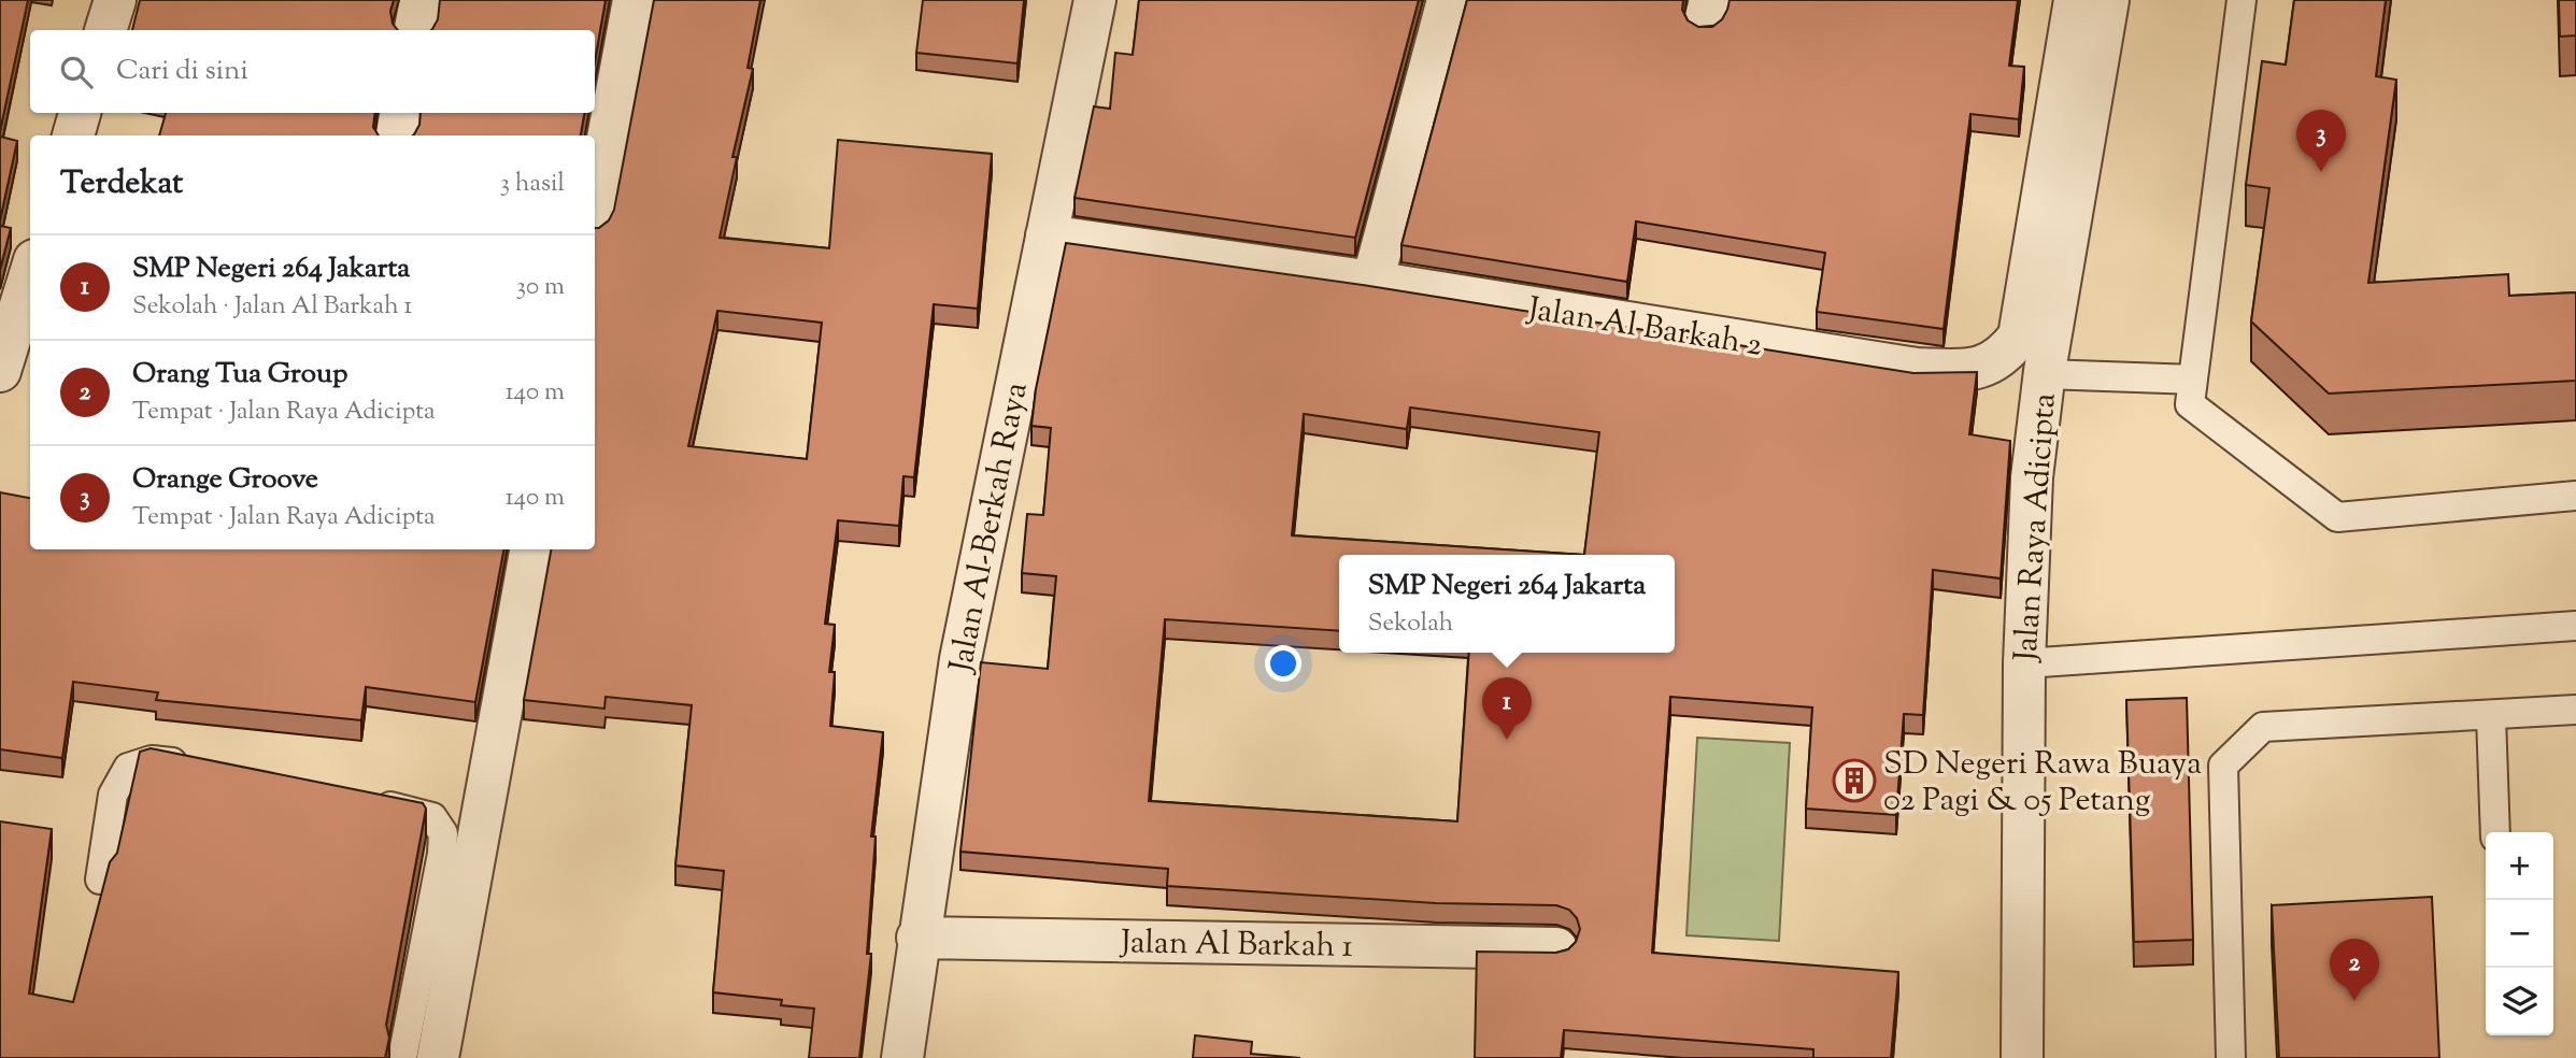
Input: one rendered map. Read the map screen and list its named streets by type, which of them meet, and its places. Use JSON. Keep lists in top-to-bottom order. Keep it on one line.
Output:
{"streets":{"street":["Jalan Al Barkah 2","Jalan Al-Berkah Raya","Jalan Raya Adicipta","Jalan Al Barkah 1"]},"crossings":[["Jalan Al Barkah 2","Jalan Al-Berkah Raya"],["Jalan Al-Berkah Raya","Jalan Al Barkah 1"]],"places":{"building":["SD Negeri Rawa Buaya 02 Pagi & 05 Petang"]},"page":{"search":"Cari di sini","pins":["3","1","2"],"heading":["Terdekat","3 hasil"],"list":[{"mark":"1","name":"SMP Negeri 264 Jakarta","note":"Sekolah · Jalan Al Barkah 1","value":"30 m"},{"mark":"2","name":"Orang Tua Group","note":"Tempat · Jalan Raya Adicipta","value":"140 m"},{"mark":"3","name":"Orange Groove","note":"Tempat · Jalan Raya Adicipta","value":"140 m"}],"popup":["SMP Negeri 264 Jakarta","Sekolah"],"map_buttons":["+","−"]}}
